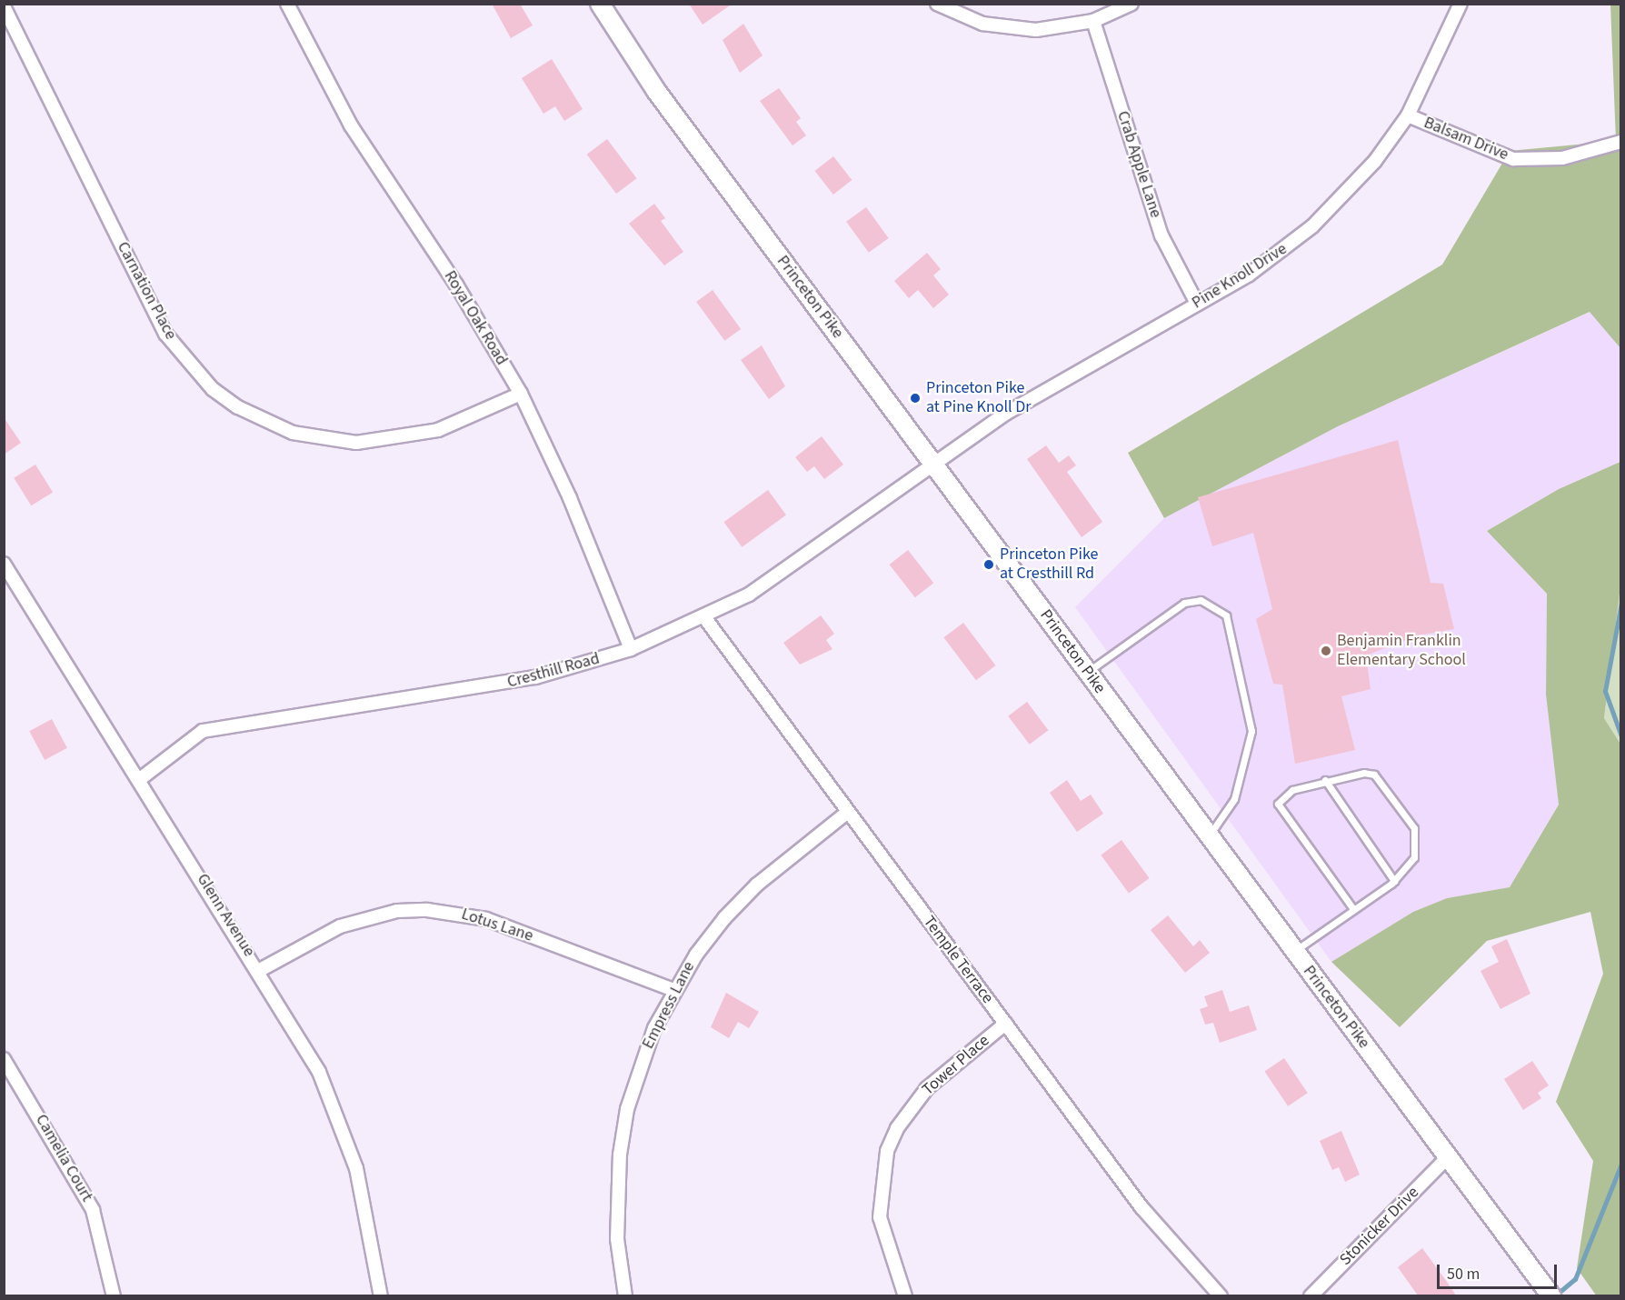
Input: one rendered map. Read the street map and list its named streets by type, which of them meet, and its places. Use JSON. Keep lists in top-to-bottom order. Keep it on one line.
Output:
{"streets":{"main road":["Princeton Pike"],"street":["Balsam Drive","Crab Apple Lane","Pine Knoll Drive","Carnation Place","Royal Oak Road","Cresthill Road","Glenn Avenue","Lotus Lane","Temple Terrace","Empress Lane","Tower Place","Camelia Court","Stonicker Drive"]},"crossings":[["Balsam Drive","Pine Knoll Drive"],["Crab Apple Lane","Pine Knoll Drive"],["Pine Knoll Drive","Princeton Pike"],["Pine Knoll Drive","Cresthill Road"],["Carnation Place","Royal Oak Road"],["Princeton Pike","Cresthill Road"],["Princeton Pike","Stonicker Drive"],["Royal Oak Road","Cresthill Road"],["Cresthill Road","Glenn Avenue"],["Cresthill Road","Temple Terrace"],["Glenn Avenue","Lotus Lane"],["Lotus Lane","Empress Lane"],["Temple Terrace","Empress Lane"],["Temple Terrace","Tower Place"]],"places":["Princeton Pike at Pine Knoll Dr","Princeton Pike at Cresthill Rd","Benjamin Franklin Elementary School"],"scale_bar":"50 m"}
